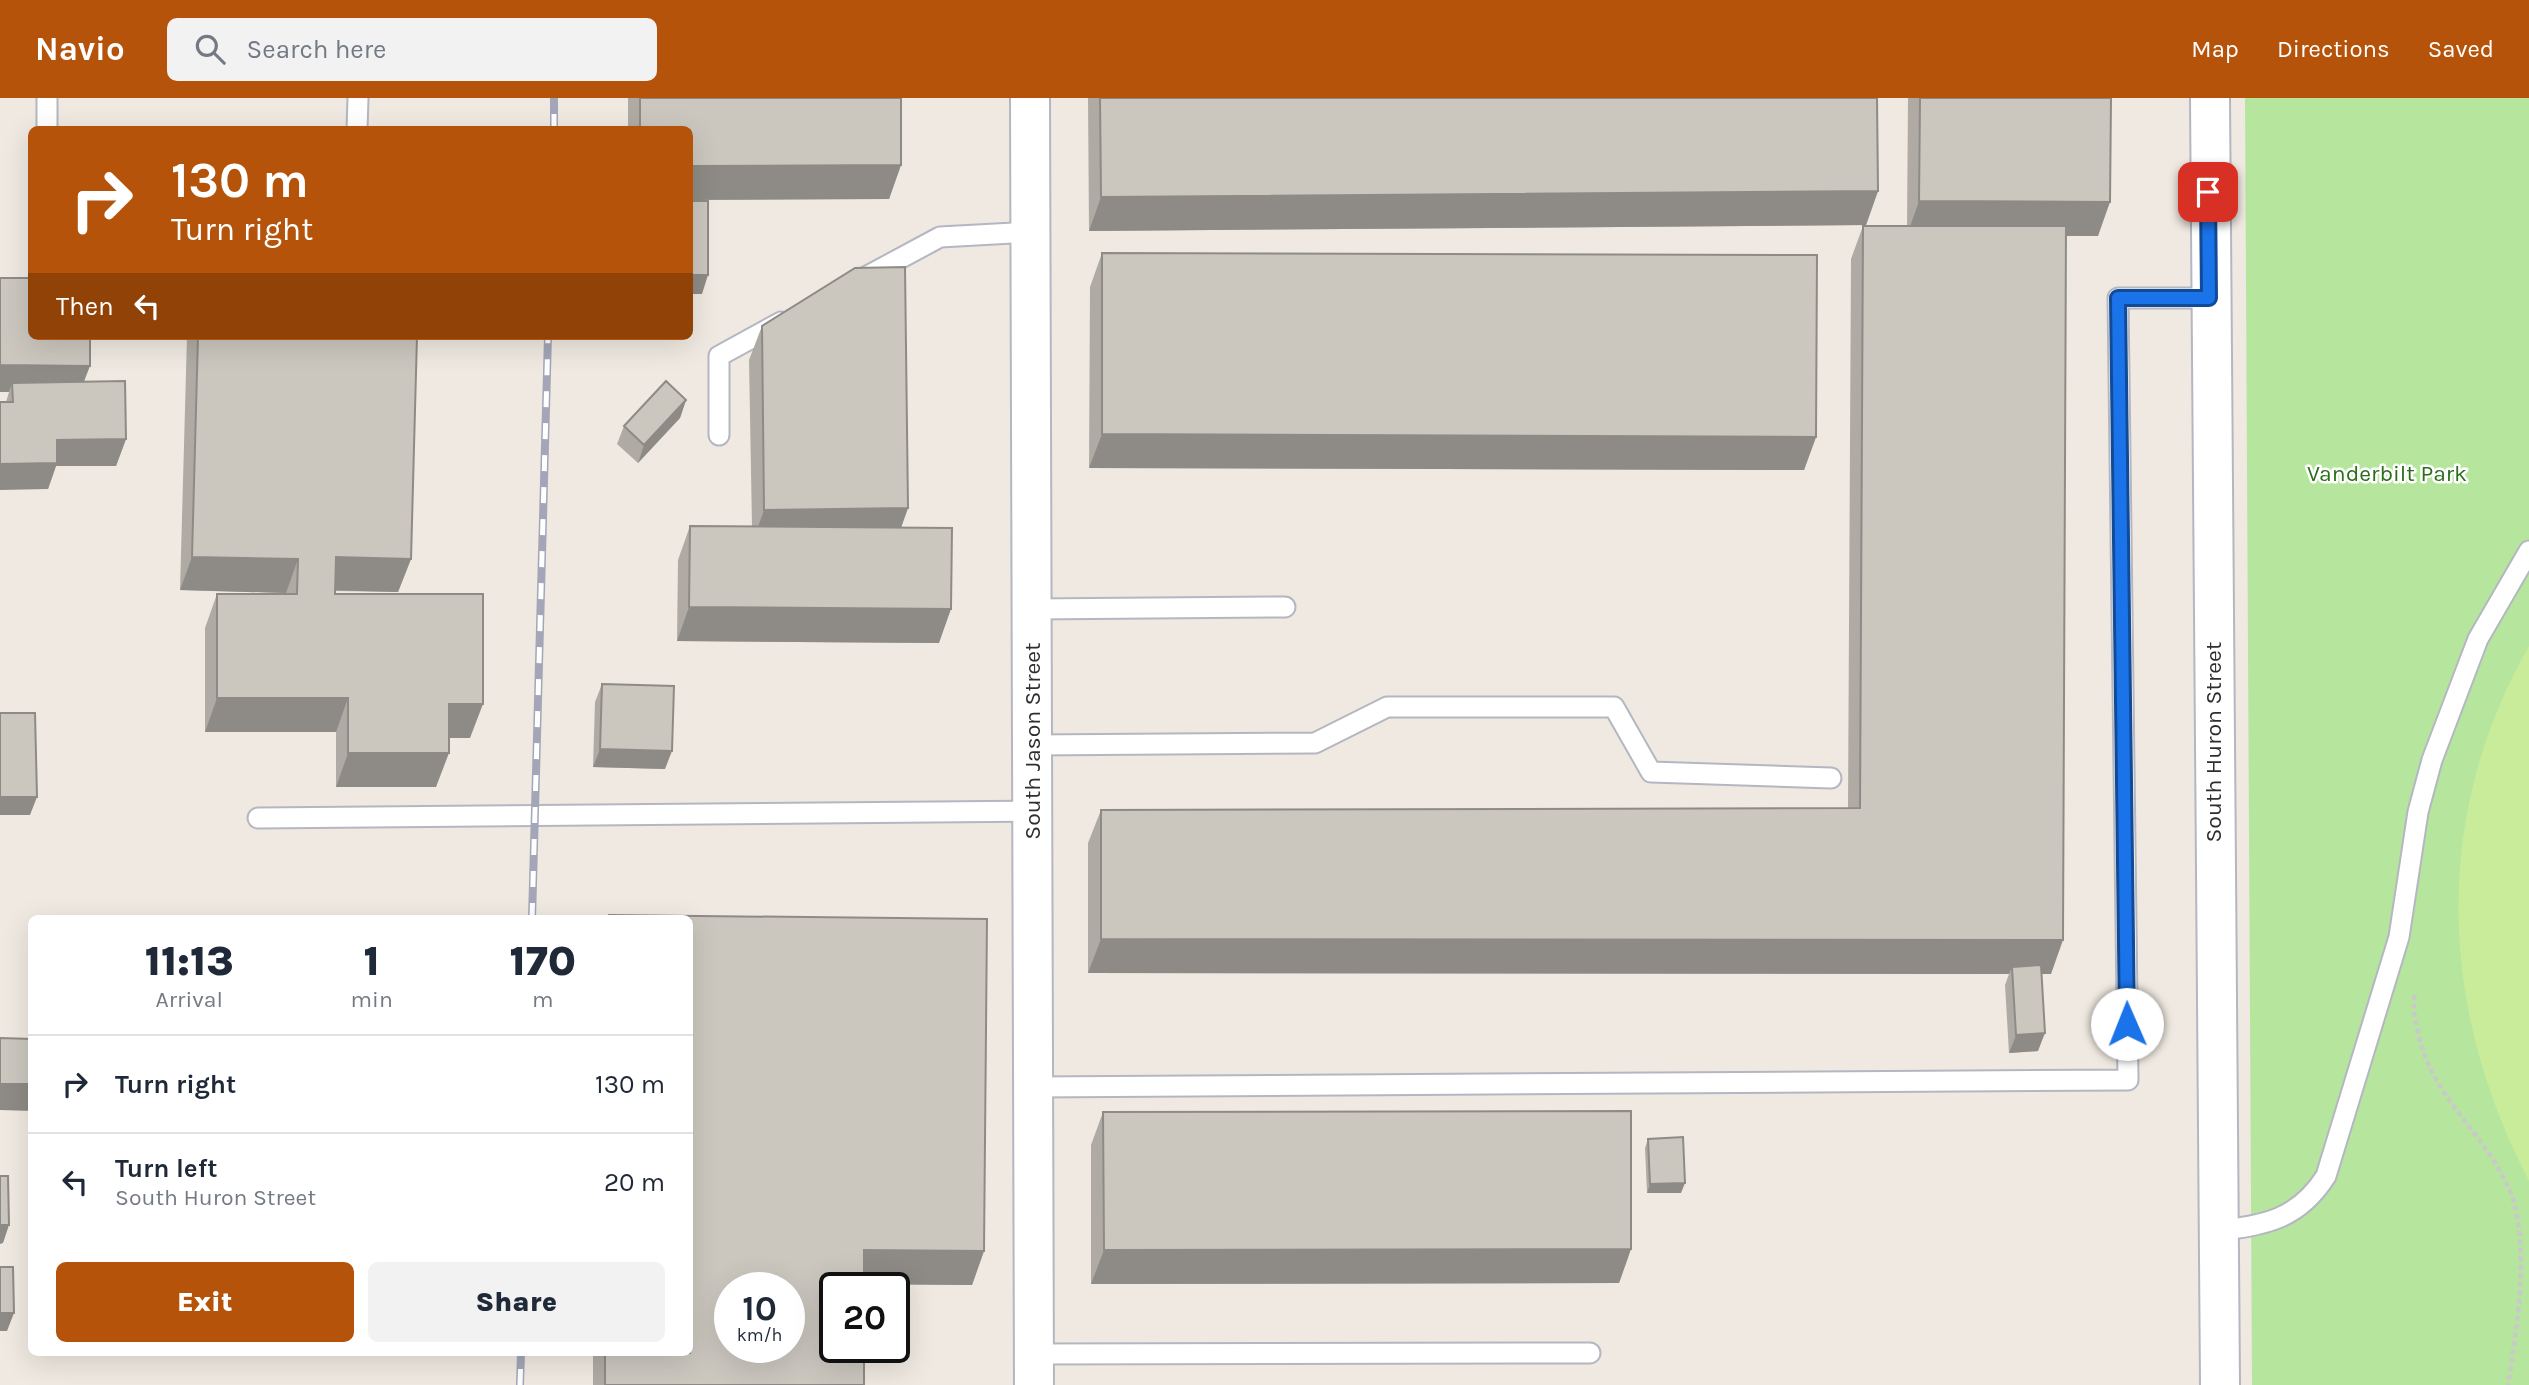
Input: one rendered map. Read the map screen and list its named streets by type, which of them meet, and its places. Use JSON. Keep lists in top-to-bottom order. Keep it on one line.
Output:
{"streets":{"street":["South Jason Street","South Huron Street"]},"parks":["Vanderbilt Park"],"page":{"header":"Navio","search":"Search here","nav":["Map","Directions","Saved"],"turn":["130 m","Turn right"],"then":"Then","eta":["11:13","Arrival","1","min","170","m"],"list":[{"name":"Turn right","value":"130 m"},{"name":"Turn left","note":"South Huron Street","value":"20 m"}],"buttons":["Exit","Share"],"speed":"10 km/h","limit":"20"}}
